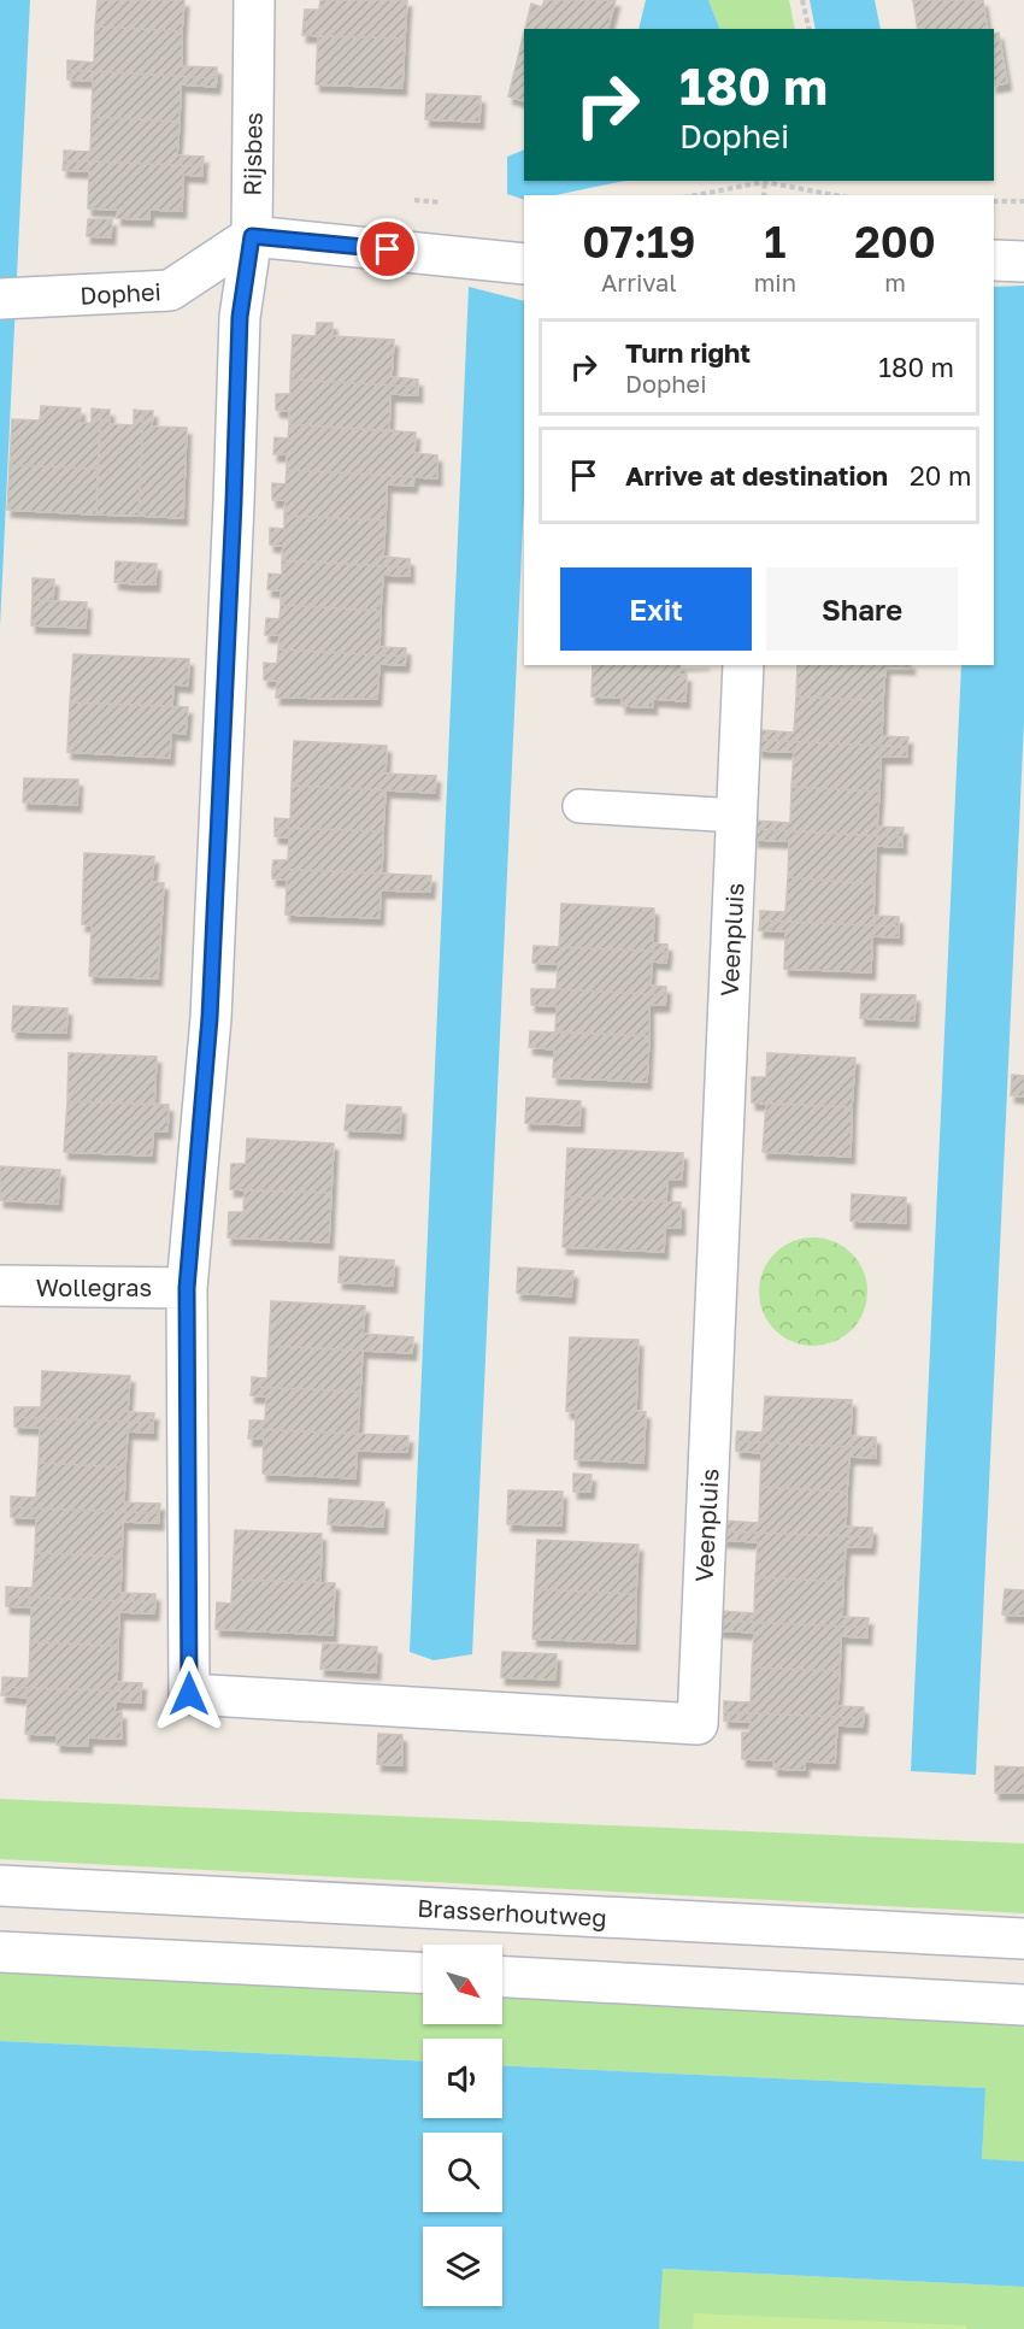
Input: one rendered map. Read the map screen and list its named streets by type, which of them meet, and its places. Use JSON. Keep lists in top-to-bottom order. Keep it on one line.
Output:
{"streets":{"street":["Rijsbes","Dophei","Veenpluis","Wollegras","Brasserhoutweg"]},"crossings":[["Rijsbes","Dophei"],["Rijsbes","Veenpluis"],["Rijsbes","Wollegras"]],"north":"bottom right","page":{"turn":["180 m","Dophei"],"eta":["07:19","Arrival","1","min","200","m"],"list":[{"name":"Turn right","note":"Dophei","value":"180 m"},{"name":"Arrive at destination","value":"20 m"}],"buttons":["Exit","Share"]}}
